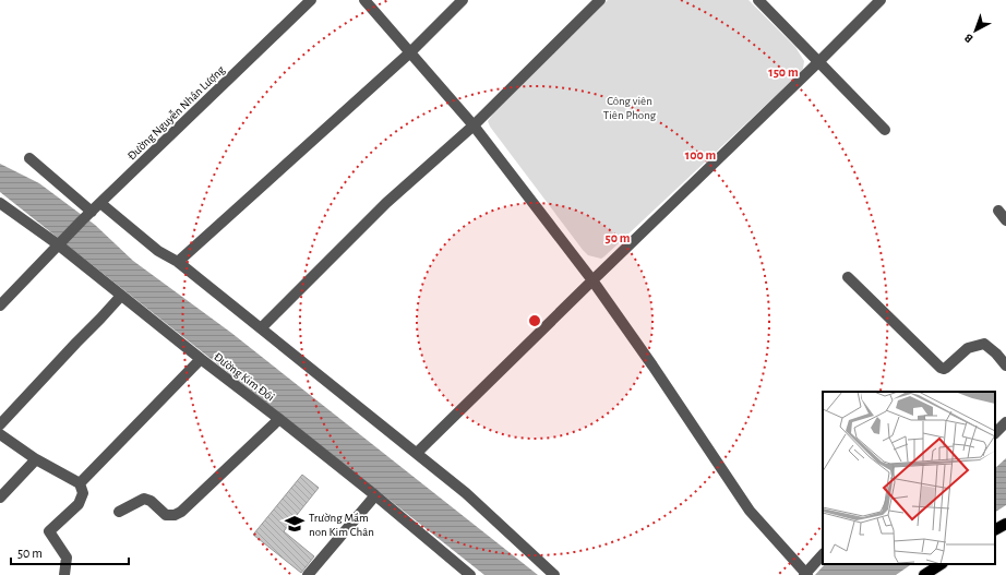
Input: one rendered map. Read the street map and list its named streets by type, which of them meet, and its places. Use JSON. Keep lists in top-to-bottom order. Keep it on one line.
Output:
{"streets":{"street":["Đường Nguyễn Nhân Lượng","Đường Kim Đôi"]},"crossings":[["Đường Nguyễn Nhân Lượng","Đường Kim Đôi"]],"parks":["Công viên Tiên Phong"],"places":{"school or university":["Trường Mầm non Kim Chân"]},"scale_bar":"50 m","north":"bottom left","rings":["150 m","100 m","50 m"]}
